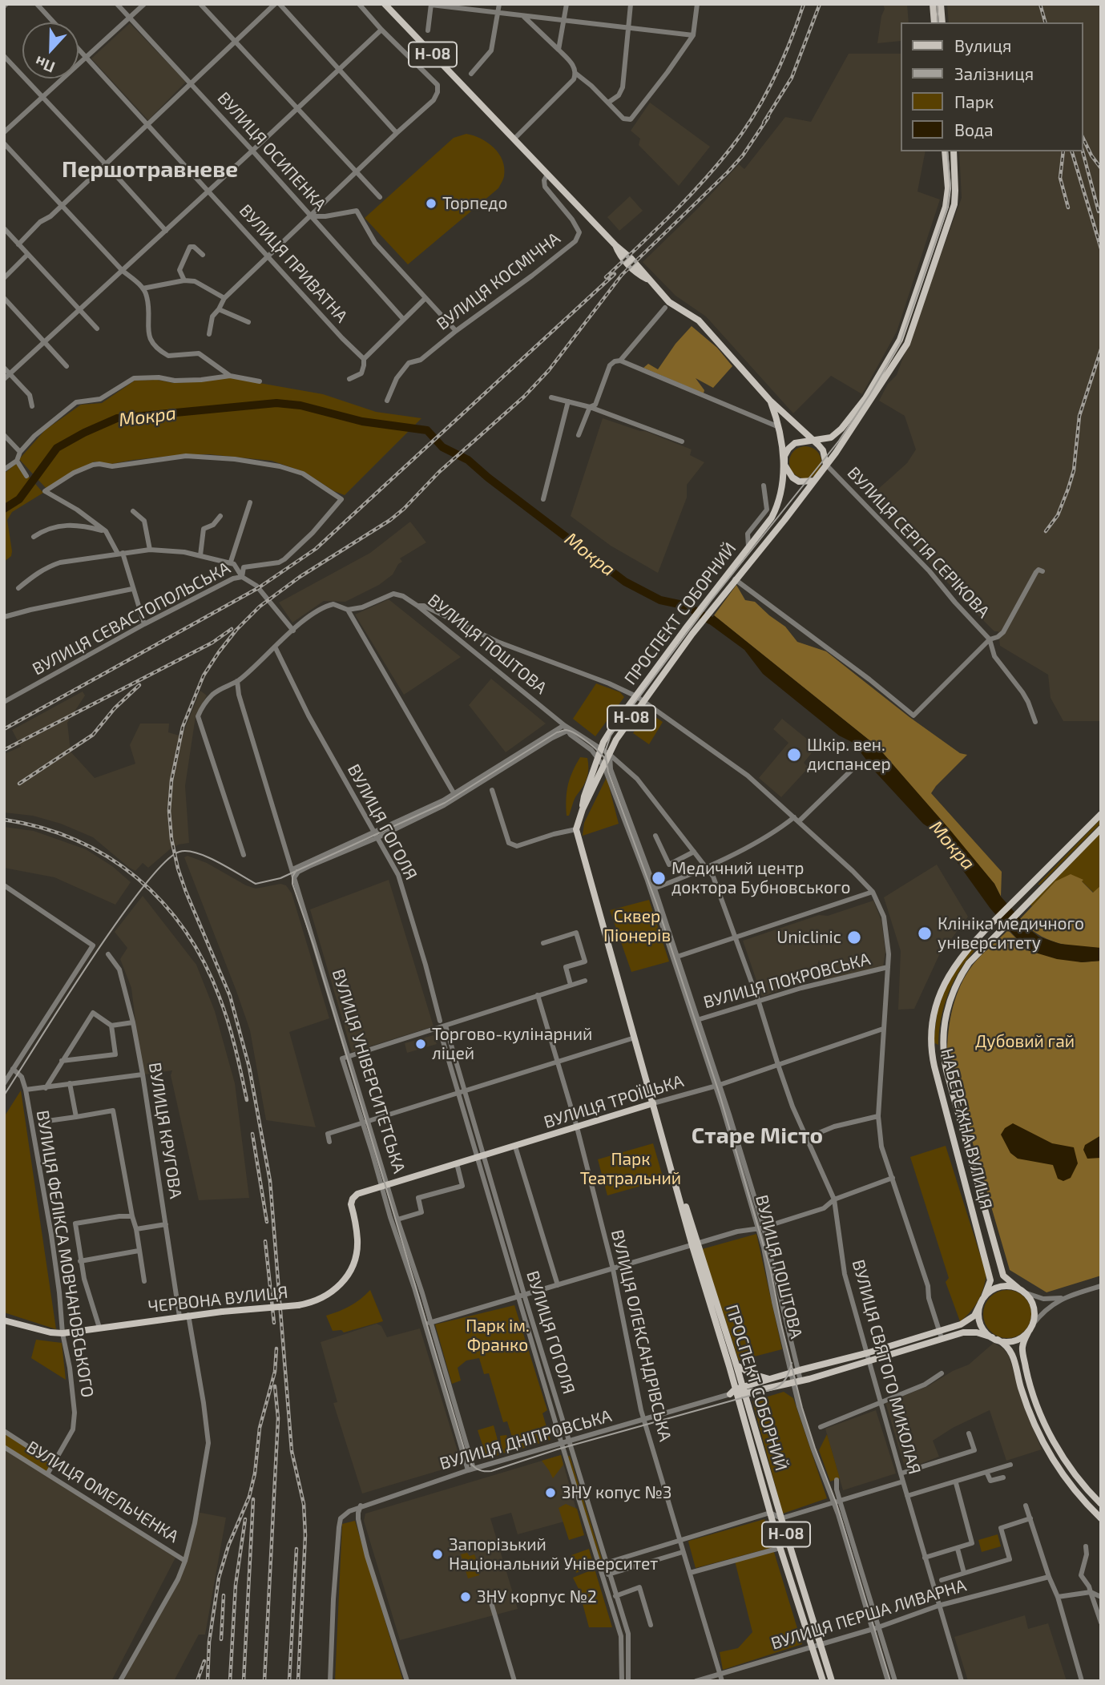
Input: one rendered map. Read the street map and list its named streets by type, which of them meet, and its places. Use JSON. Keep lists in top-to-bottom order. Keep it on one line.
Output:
{"streets":{"main road":["Н-08","ВУЛИЦЯ КОСМІЧНА","ПРОСПЕКТ СОБОРНИЙ","ВУЛИЦЯ ТРОЇЦЬКА","НАБЕРЕЖНА ВУЛИЦЯ","ЧЕРВОНА ВУЛИЦЯ","ВУЛИЦЯ ДНІПРОВСЬКА"],"street":["ВУЛИЦЯ ОСИПЕНКА","ВУЛИЦЯ ПРИВАТНА","ВУЛИЦЯ СЕРГІЯ СЕРІКОВА","ВУЛИЦЯ СЕВАСТОПОЛЬСЬКА","ВУЛИЦЯ ПОШТОВА","ВУЛИЦЯ ГОГОЛЯ","ВУЛИЦЯ ПОКРОВСЬКА","ВУЛИЦЯ УНІВЕРСИТЕТСЬКА","ВУЛИЦЯ КРУГОВА","ВУЛИЦЯ ФЕЛІКСА МОВЧАНОВСЬКОГО","ВУЛИЦЯ ОЛЕКСАНДРІВСЬКА","ВУЛИЦЯ СВЯТОГО МИКОЛАЯ","ВУЛИЦЯ ОМЕЛЬЧЕНКА","ВУЛИЦЯ ПЕРША ЛИВАРНА"]},"crossings":[["Н-08","ВУЛИЦЯ КОСМІЧНА"],["Н-08","ВУЛИЦЯ СЕРГІЯ СЕРІКОВА"],["Н-08","ПРОСПЕКТ СОБОРНИЙ"],["ВУЛИЦЯ СЕРГІЯ СЕРІКОВА","ПРОСПЕКТ СОБОРНИЙ"],["ПРОСПЕКТ СОБОРНИЙ","ВУЛИЦЯ ПОШТОВА"],["ПРОСПЕКТ СОБОРНИЙ","ВУЛИЦЯ ТРОЇЦЬКА"],["ПРОСПЕКТ СОБОРНИЙ","ВУЛИЦЯ СВЯТОГО МИКОЛАЯ"],["ПРОСПЕКТ СОБОРНИЙ","ВУЛИЦЯ ДНІПРОВСЬКА"],["ПРОСПЕКТ СОБОРНИЙ","ВУЛИЦЯ ПЕРША ЛИВАРНА"],["ВУЛИЦЯ ПОШТОВА","ВУЛИЦЯ ГОГОЛЯ"],["ВУЛИЦЯ ПОШТОВА","ВУЛИЦЯ ПОКРОВСЬКА"],["ВУЛИЦЯ ПОШТОВА","ВУЛИЦЯ УНІВЕРСИТЕТСЬКА"],["ВУЛИЦЯ ПОШТОВА","ВУЛИЦЯ ТРОЇЦЬКА"],["ВУЛИЦЯ ПОШТОВА","ВУЛИЦЯ СВЯТОГО МИКОЛАЯ"],["ВУЛИЦЯ ПОШТОВА","ВУЛИЦЯ ДНІПРОВСЬКА"],["ВУЛИЦЯ ПОШТОВА","ВУЛИЦЯ ПЕРША ЛИВАРНА"],["ВУЛИЦЯ ГОГОЛЯ","ВУЛИЦЯ ТРОЇЦЬКА"],["ВУЛИЦЯ ГОГОЛЯ","ВУЛИЦЯ ДНІПРОВСЬКА"],["ВУЛИЦЯ ПОКРОВСЬКА","ВУЛИЦЯ СВЯТОГО МИКОЛАЯ"],["ВУЛИЦЯ УНІВЕРСИТЕТСЬКА","ВУЛИЦЯ ТРОЇЦЬКА"],["ВУЛИЦЯ УНІВЕРСИТЕТСЬКА","ВУЛИЦЯ ДНІПРОВСЬКА"],["ВУЛИЦЯ ТРОЇЦЬКА","ЧЕРВОНА ВУЛИЦЯ"],["ВУЛИЦЯ ТРОЇЦЬКА","ВУЛИЦЯ ОЛЕКСАНДРІВСЬКА"],["ВУЛИЦЯ ТРОЇЦЬКА","ВУЛИЦЯ СВЯТОГО МИКОЛАЯ"],["НАБЕРЕЖНА ВУЛИЦЯ","ВУЛИЦЯ ДНІПРОВСЬКА"],["ВУЛИЦЯ КРУГОВА","ЧЕРВОНА ВУЛИЦЯ"],["ВУЛИЦЯ ФЕЛІКСА МОВЧАНОВСЬКОГО","ЧЕРВОНА ВУЛИЦЯ"],["ВУЛИЦЯ ФЕЛІКСА МОВЧАНОВСЬКОГО","ВУЛИЦЯ ОМЕЛЬЧЕНКА"],["ВУЛИЦЯ ОЛЕКСАНДРІВСЬКА","ВУЛИЦЯ ДНІПРОВСЬКА"],["ВУЛИЦЯ ОЛЕКСАНДРІВСЬКА","ВУЛИЦЯ ПЕРША ЛИВАРНА"],["ВУЛИЦЯ СВЯТОГО МИКОЛАЯ","ВУЛИЦЯ ДНІПРОВСЬКА"],["ВУЛИЦЯ СВЯТОГО МИКОЛАЯ","ВУЛИЦЯ ПЕРША ЛИВАРНА"]],"districts":["Першотравневе","Старе Місто"],"water":["Мокра"],"parks":["Сквер Піонерів","Дубовий гай","Парк Театральний","Парк ім. Франко"],"places":["Торпедо","Шкір. вен. диспансер","Медичний центр доктора Бубновського","Клініка медичного університету","Uniclinic","Торгово-кулінарний ліцей","ЗНУ копус №3","Запорізький Національний Університет","ЗНУ корпус №2"],"legend":["Вулиця","Залізниця","Парк","Вода"],"north":"bottom"}
